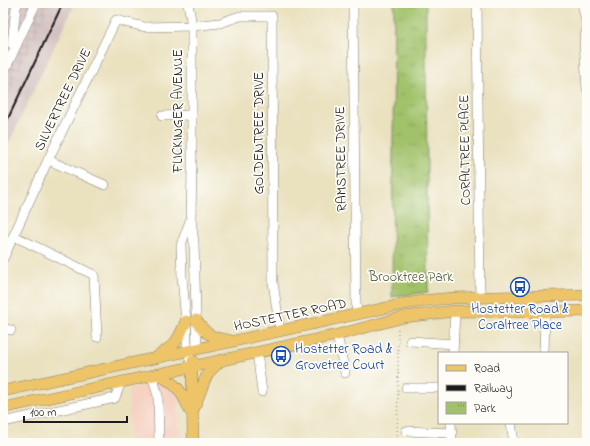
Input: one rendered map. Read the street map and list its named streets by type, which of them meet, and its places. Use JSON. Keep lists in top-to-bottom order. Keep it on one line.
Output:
{"streets":{"main road":["FLICKINGER AVENUE","HOSTETTER ROAD"],"street":["SILVERTREE DRIVE","GOLDENTREE DRIVE","CORALTREE PLACE","RAMSTREE DRIVE"]},"crossings":[["SILVERTREE DRIVE","FLICKINGER AVENUE"],["SILVERTREE DRIVE","GOLDENTREE DRIVE"],["FLICKINGER AVENUE","GOLDENTREE DRIVE"],["FLICKINGER AVENUE","HOSTETTER ROAD"],["GOLDENTREE DRIVE","HOSTETTER ROAD"],["CORALTREE PLACE","HOSTETTER ROAD"],["RAMSTREE DRIVE","HOSTETTER ROAD"]],"parks":["Brooktree Park"],"places":{"bus stop":["Hostetter Road & Coraltree Place","Hostetter Road & Grovetree Court"]},"legend":["Road","Railway","Park"],"scale_bar":"100 m"}
